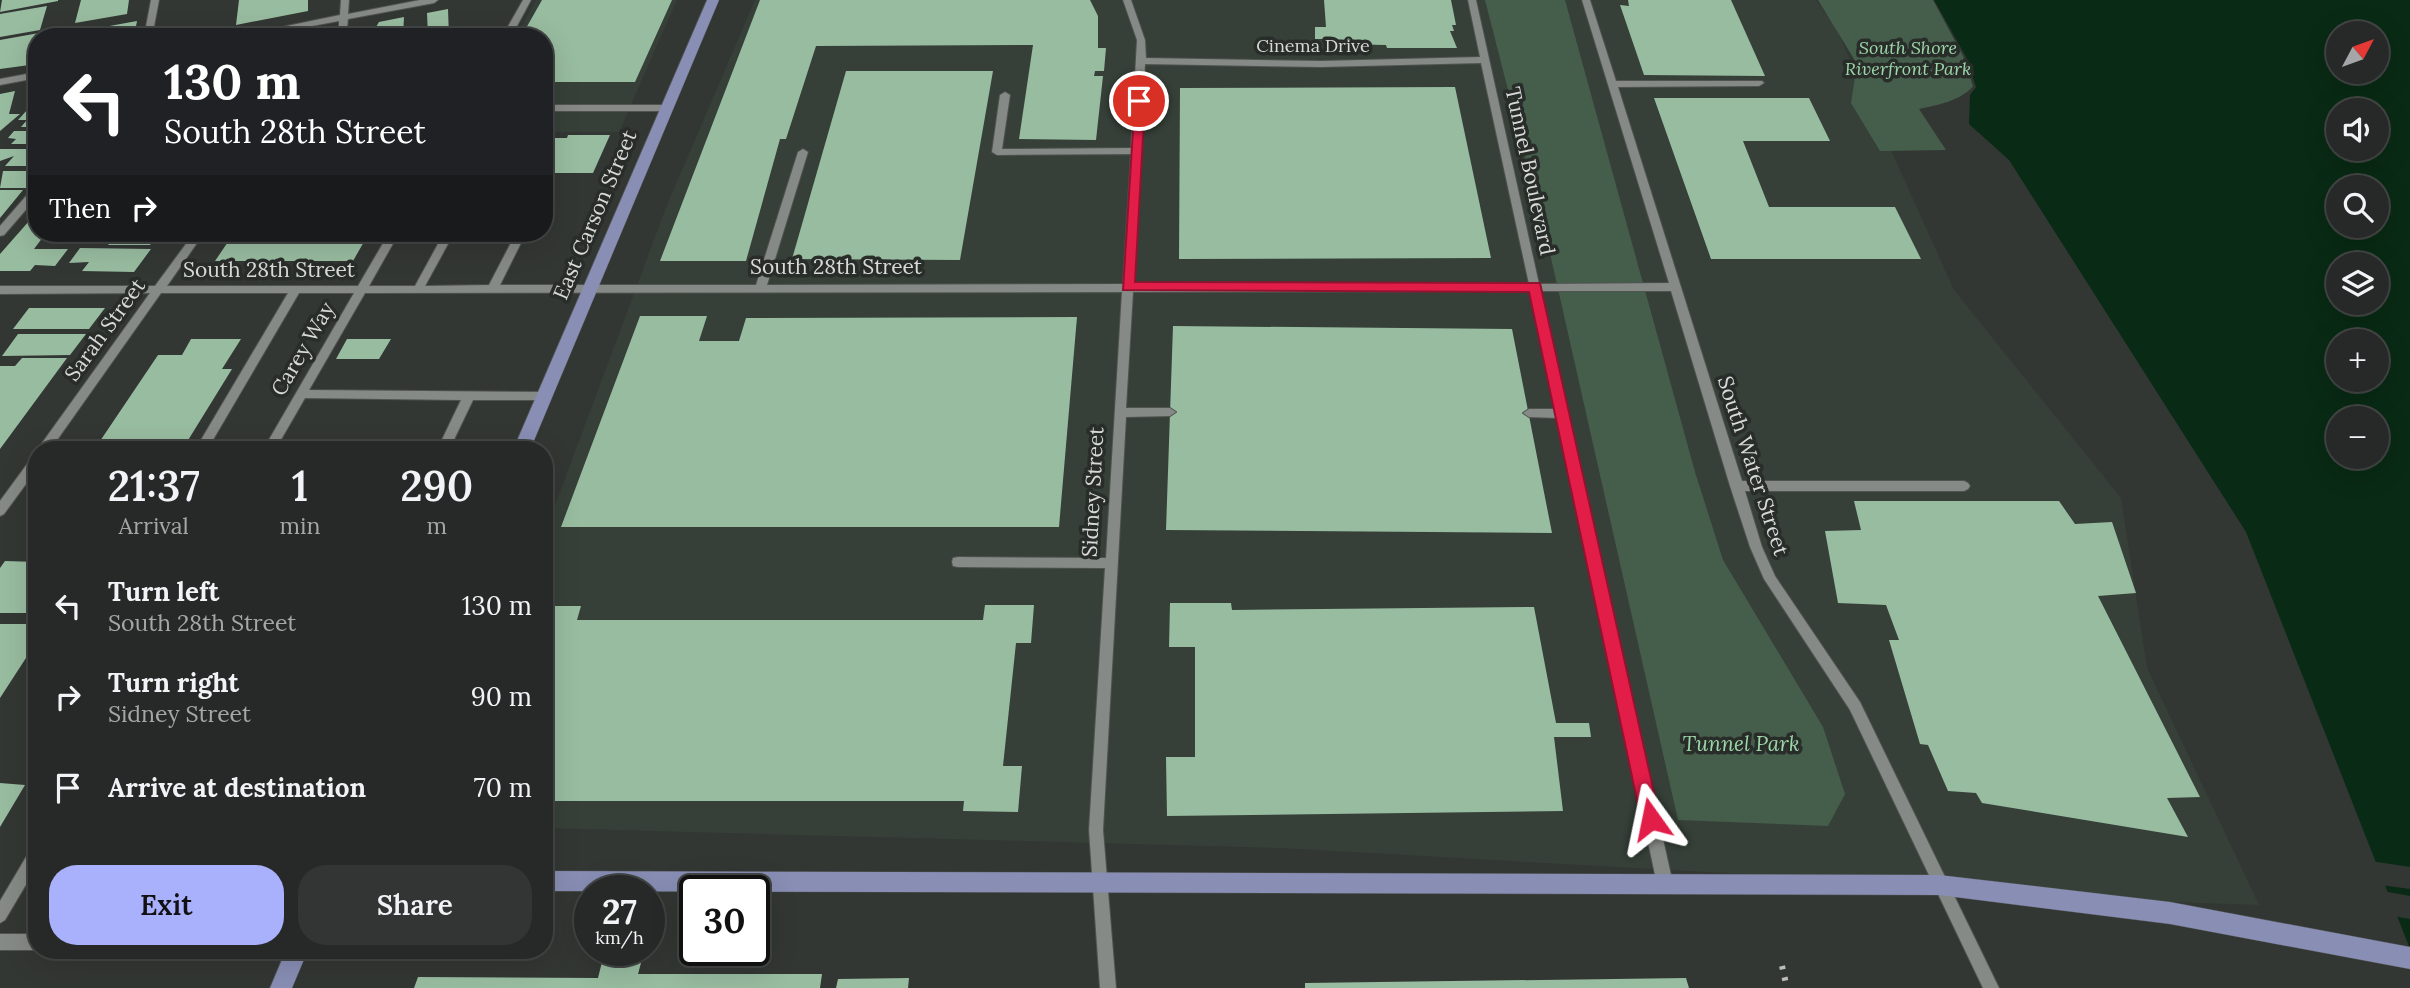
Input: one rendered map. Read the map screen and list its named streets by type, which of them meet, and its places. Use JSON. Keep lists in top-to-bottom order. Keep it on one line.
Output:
{"streets":{"main road":["East Carson Street"],"street":["Cinema Drive","Tunnel Boulevard","South 28th Street","Sarah Street","Carey Way","South Water Street","Sidney Street"]},"crossings":[["Cinema Drive","Tunnel Boulevard"],["Cinema Drive","Sidney Street"],["Tunnel Boulevard","South 28th Street"],["East Carson Street","South 28th Street"],["South 28th Street","Sarah Street"],["South 28th Street","Carey Way"],["South 28th Street","South Water Street"],["South 28th Street","Sidney Street"]],"parks":["South Shore Riverfront Park","Tunnel Park"],"north":"top right","page":{"map_buttons":["+","−"],"turn":["130 m","South 28th Street"],"then":"Then","eta":["21:37","Arrival","1","min","290","m"],"list":[{"name":"Turn left","note":"South 28th Street","value":"130 m"},{"name":"Turn right","note":"Sidney Street","value":"90 m"},{"name":"Arrive at destination","value":"70 m"}],"buttons":["Exit","Share"],"speed":"27 km/h","limit":"30"}}
